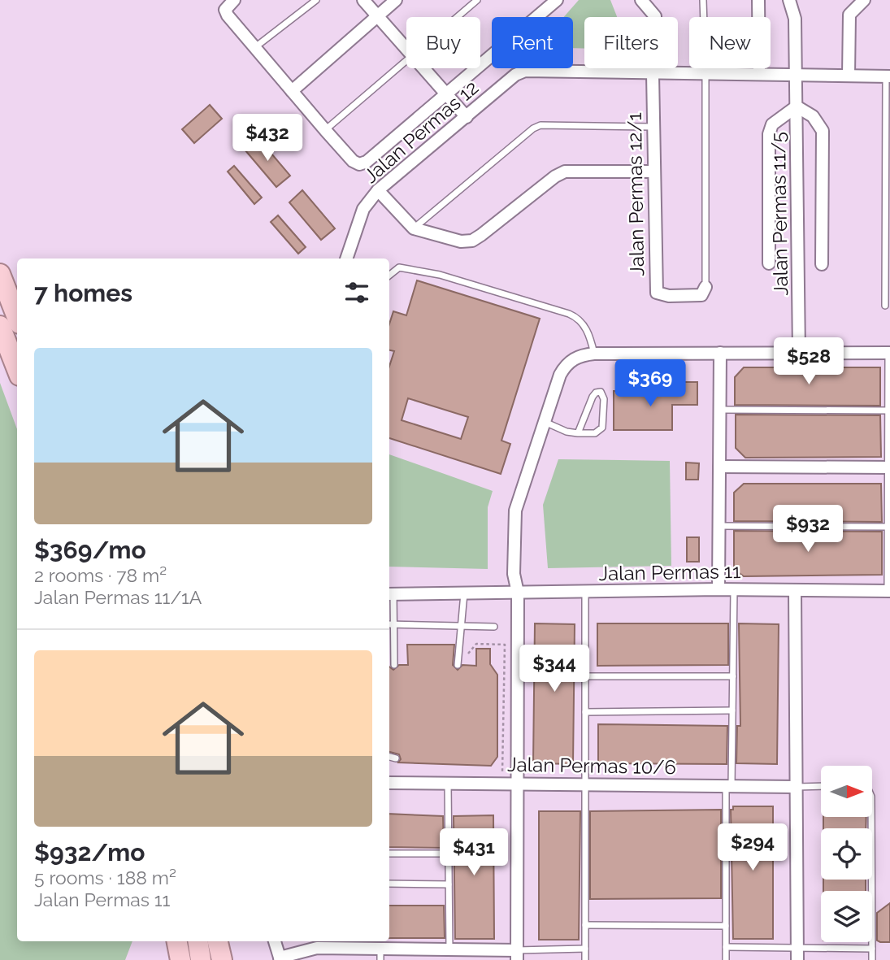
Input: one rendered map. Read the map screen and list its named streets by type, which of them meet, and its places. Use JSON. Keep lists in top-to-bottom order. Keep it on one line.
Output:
{"streets":{"street":["Jalan Permas 12","Jalan Permas 12/1","Jalan Permas 11/5","Jalan Permas 11","Jalan Permas 10/6"]},"crossings":[["Jalan Permas 12","Jalan Permas 12/1"],["Jalan Permas 12","Jalan Permas 11/5"]],"north":"right","page":{"chip":["Buy","Rent","Filters","New"],"price":["$432","$528","$369","$932","$344","$294","$431"],"heading":"7 homes","list":[{"name":"$369/mo","note":"2 rooms · 78 m² · Jalan Permas 11/1A"},{"name":"$932/mo","note":"5 rooms · 188 m² · Jalan Permas 11"}]}}
